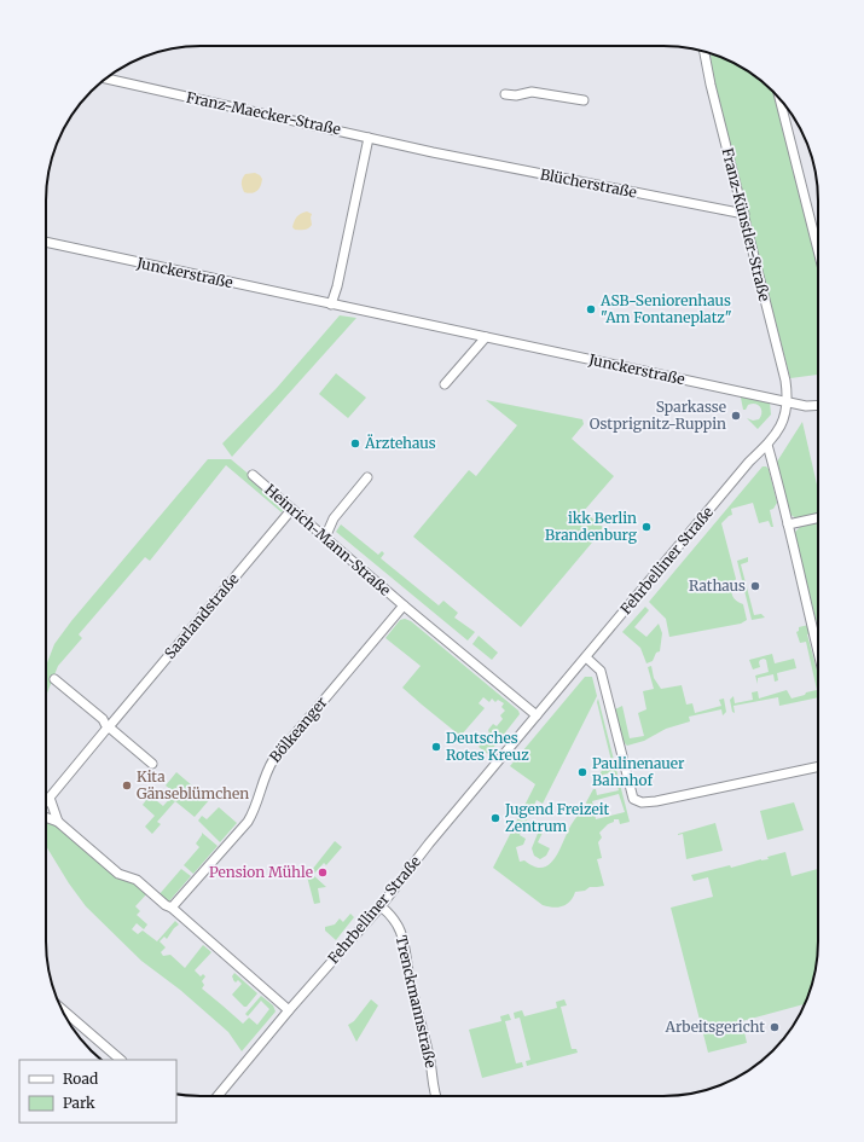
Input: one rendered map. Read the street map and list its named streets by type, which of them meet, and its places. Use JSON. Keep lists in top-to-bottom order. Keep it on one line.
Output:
{"streets":{"street":["Franz-Maecker-Straße","Blücherstraße","Franz-Künstler-Straße","Junckerstraße","Heinrich-Mann-Straße","Fehrbelliner Straße","Saarlandstraße","Bölkeanger","Trenckmannstraße"]},"crossings":[["Franz-Maecker-Straße","Blücherstraße"],["Blücherstraße","Franz-Künstler-Straße"],["Franz-Künstler-Straße","Junckerstraße"],["Franz-Künstler-Straße","Fehrbelliner Straße"],["Junckerstraße","Fehrbelliner Straße"],["Heinrich-Mann-Straße","Saarlandstraße"],["Heinrich-Mann-Straße","Bölkeanger"],["Fehrbelliner Straße","Trenckmannstraße"]],"places":["ASB-Seniorenhaus \"Am Fontaneplatz\"","Sparkasse Ostprignitz-Ruppin","Ärztehaus","ikk Berlin Brandenburg","Rathaus","Deutsches Rotes Kreuz","Paulinenauer Bahnhof","Kita Gänseblümchen","Jugend Freizeit Zentrum","Pension Mühle","Arbeitsgericht"],"legend":["Road","Park"]}
